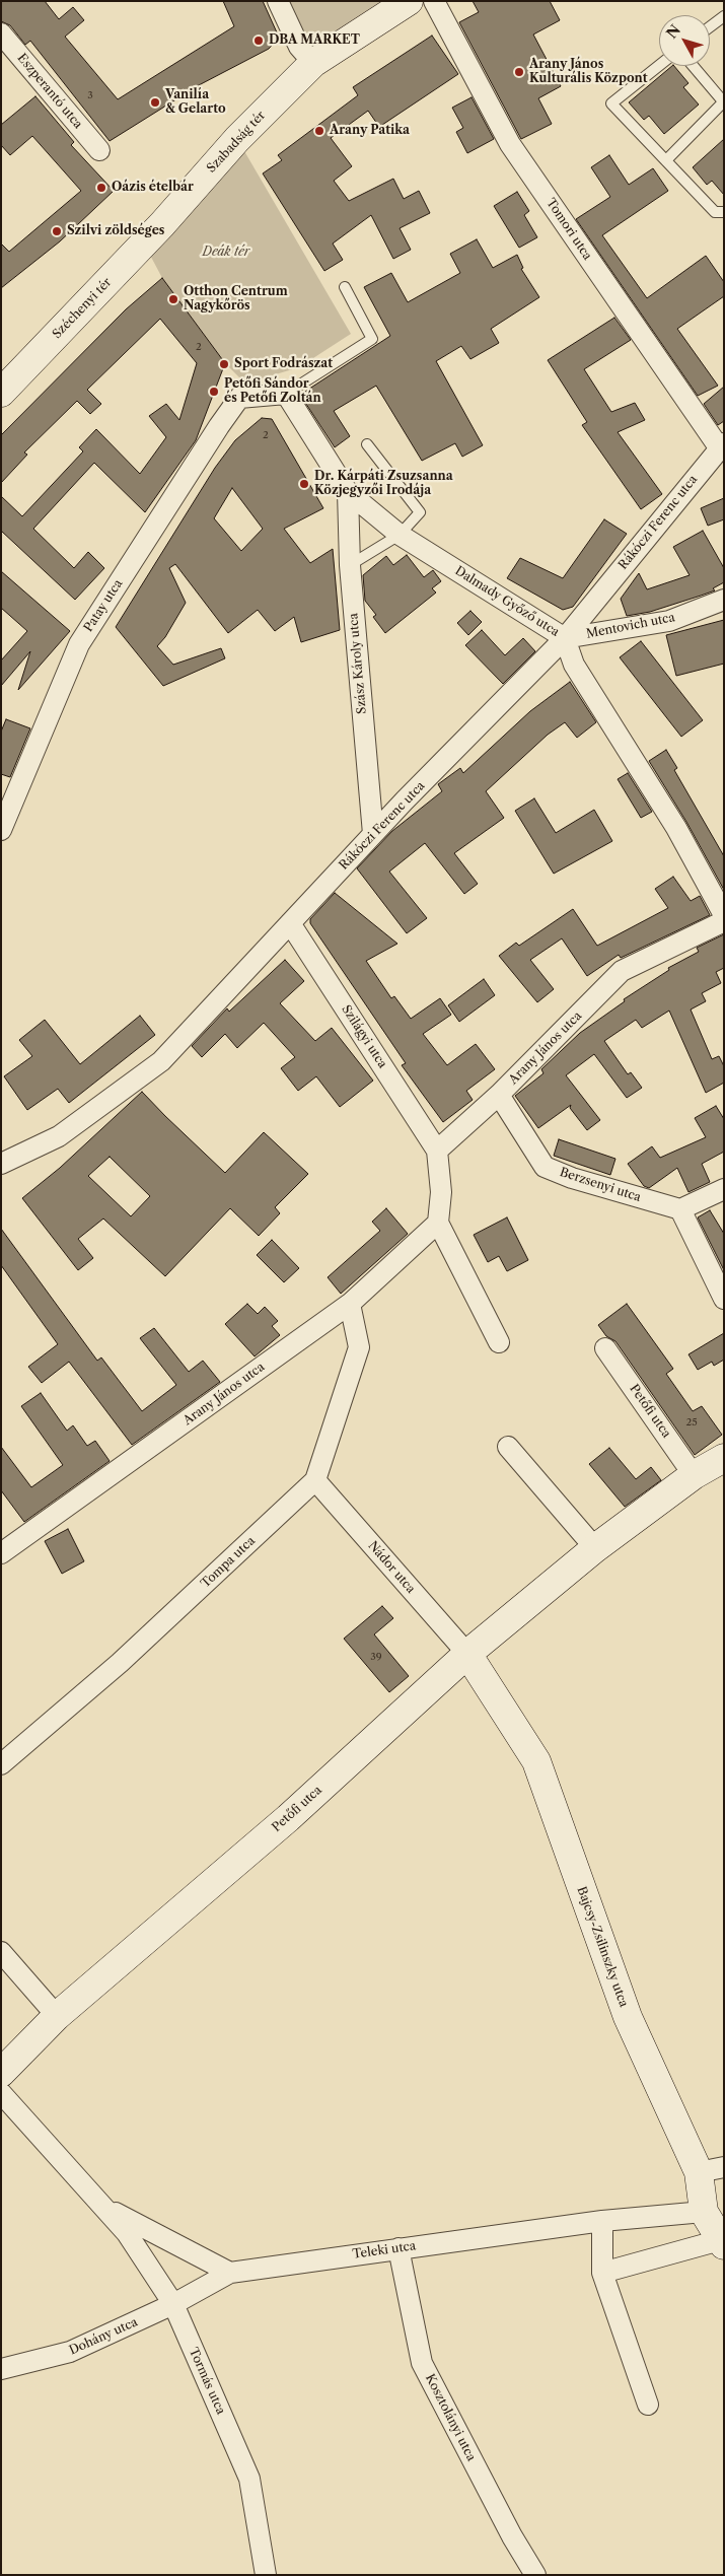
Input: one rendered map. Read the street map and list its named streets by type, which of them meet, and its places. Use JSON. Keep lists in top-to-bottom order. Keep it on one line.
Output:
{"streets":{"street":["Eszperantó utca","Szabadság tér","Tomori utca","Széchenyi tér","Rákóczi Ferenc utca","Dalmady Győző utca","Patay utca","Mentovich utca","Szász Károly utca","Szilágyi utca","Arany János utca","Berzsenyi utca","Petőfi utca","Tompa utca","Nádor utca","Bajcsy-Zsilinszky utca","Teleki utca","Dohány utca","Tormás utca","Kosztolányi utca"]},"crossings":[["Szabadság tér","Széchenyi tér"],["Tomori utca","Rákóczi Ferenc utca"],["Rákóczi Ferenc utca","Dalmady Győző utca"],["Rákóczi Ferenc utca","Mentovich utca"],["Rákóczi Ferenc utca","Szász Károly utca"],["Rákóczi Ferenc utca","Szilágyi utca"],["Dalmady Győző utca","Patay utca"],["Dalmady Győző utca","Mentovich utca"],["Dalmady Győző utca","Szász Károly utca"],["Szilágyi utca","Arany János utca"],["Arany János utca","Berzsenyi utca"],["Arany János utca","Tompa utca"],["Petőfi utca","Nádor utca"],["Petőfi utca","Bajcsy-Zsilinszky utca"],["Tompa utca","Nádor utca"],["Nádor utca","Bajcsy-Zsilinszky utca"],["Bajcsy-Zsilinszky utca","Teleki utca"],["Teleki utca","Dohány utca"],["Teleki utca","Tormás utca"],["Teleki utca","Kosztolányi utca"],["Dohány utca","Tormás utca"]],"parks":["Deák tér"],"places":["DBA MARKET","Arany János Kulturális Központ","Vanilía & Gelarto","Arany Patika","Oázis ételbár","Szilvi zöldséges","Otthon Centrum Nagykőrös","Sport Fodrászat","Petőfi Sándor és Petőfi Zoltán","Dr. Kárpáti Zsuzsanna Közjegyzői Irodája"],"house_numbers":["3","2","2","25","39"],"north":"top left"}
